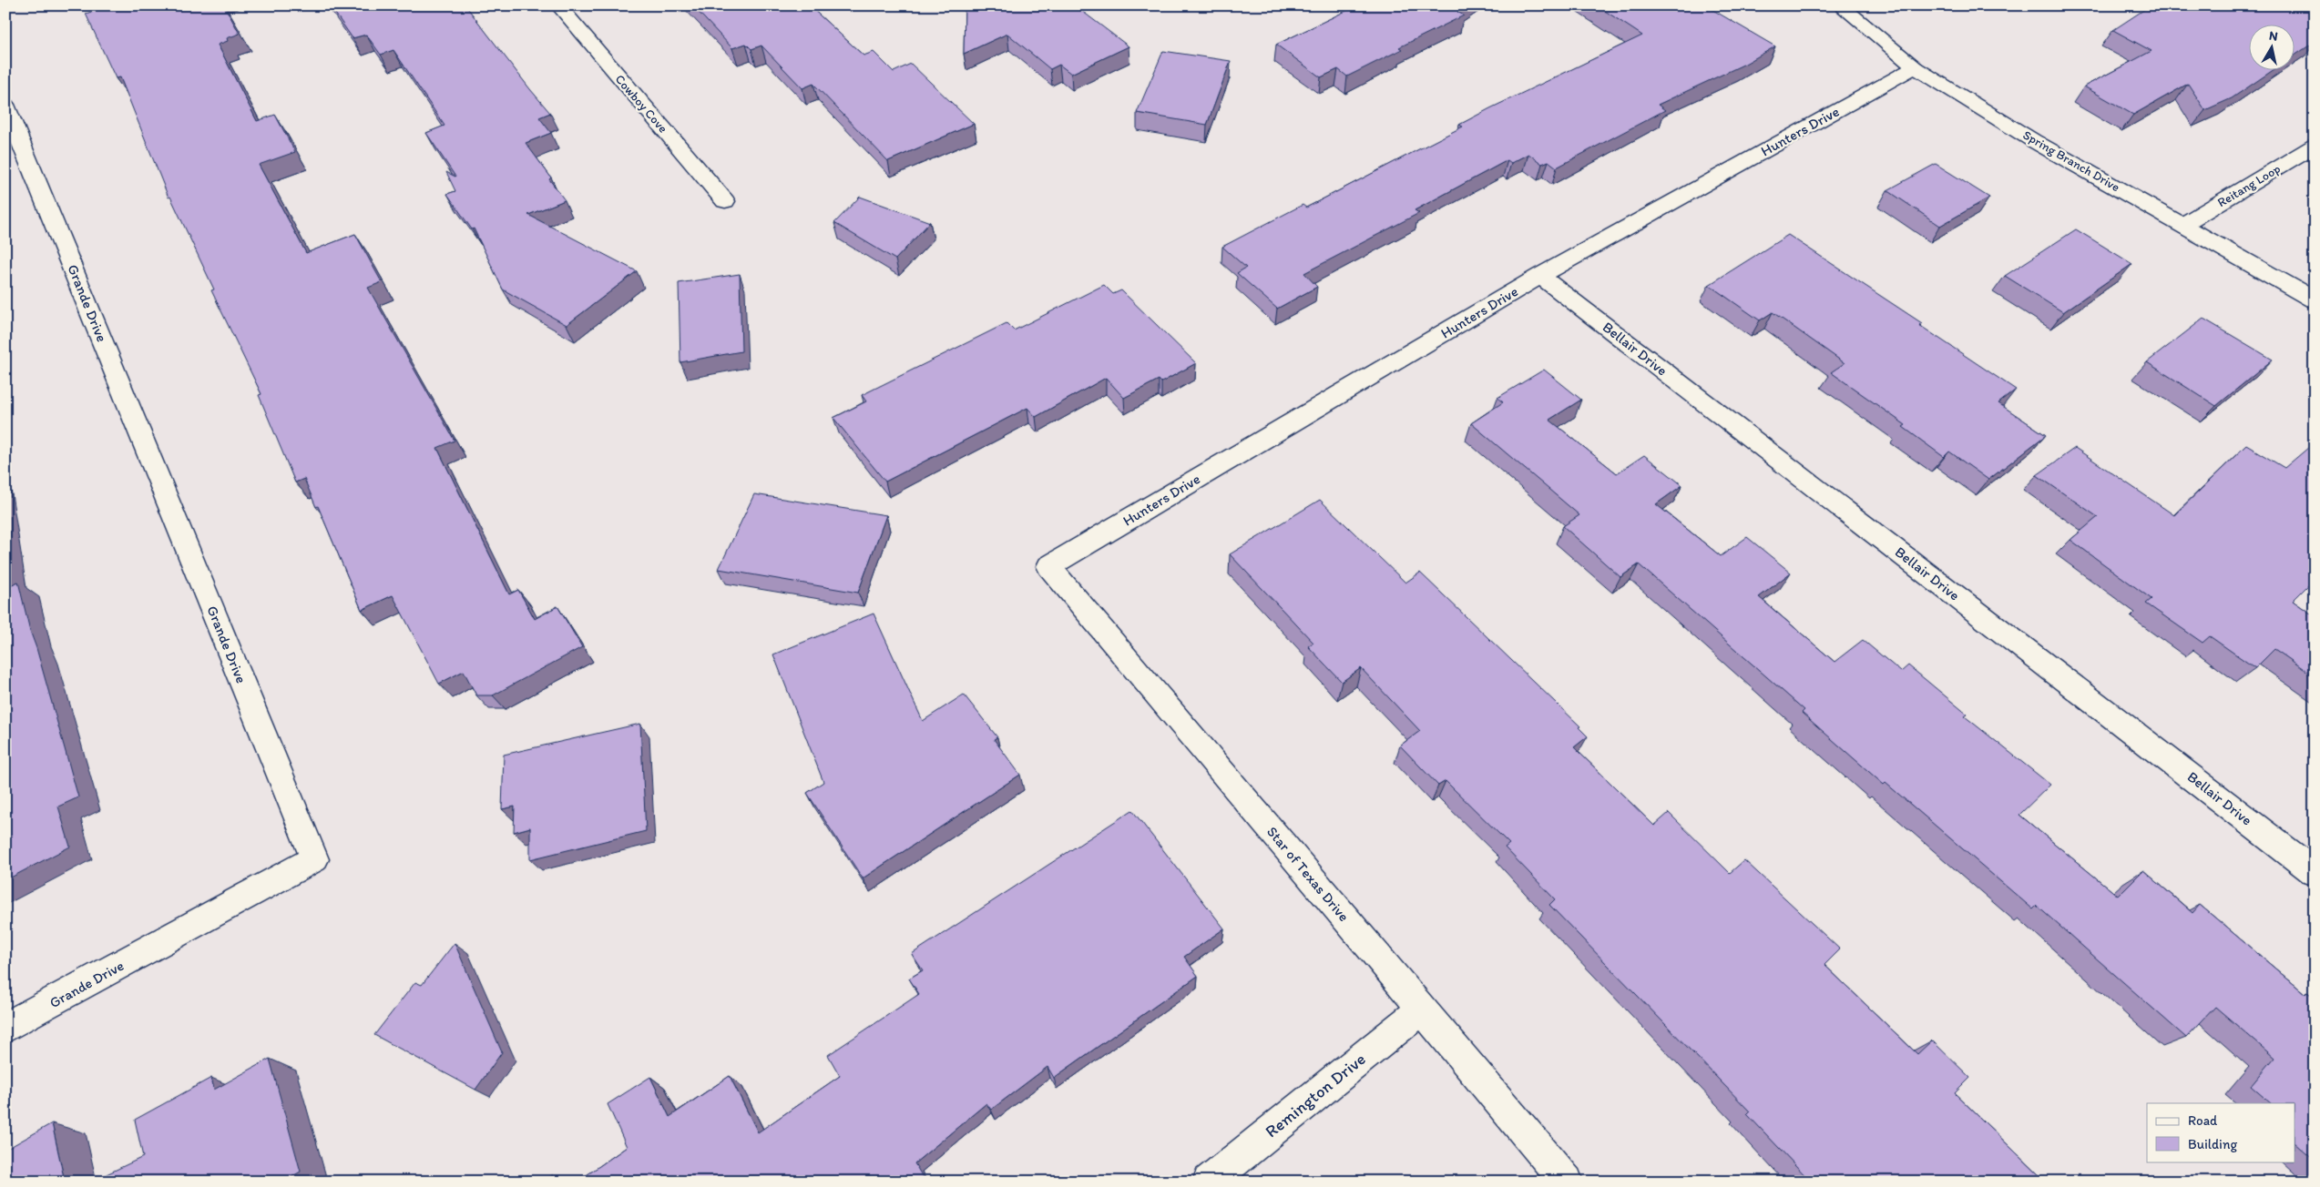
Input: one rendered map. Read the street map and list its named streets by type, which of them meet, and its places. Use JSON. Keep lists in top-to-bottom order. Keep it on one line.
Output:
{"streets":{"street":["Cowboy Cove","Hunters Drive","Spring Branch Drive","Reitang Loop","Grande Drive","Bellair Drive","Star of Texas Drive","Remington Drive"]},"crossings":[["Hunters Drive","Spring Branch Drive"],["Hunters Drive","Bellair Drive"],["Hunters Drive","Star of Texas Drive"],["Spring Branch Drive","Reitang Loop"],["Star of Texas Drive","Remington Drive"]],"legend":["Road","Building"],"north":"top"}
